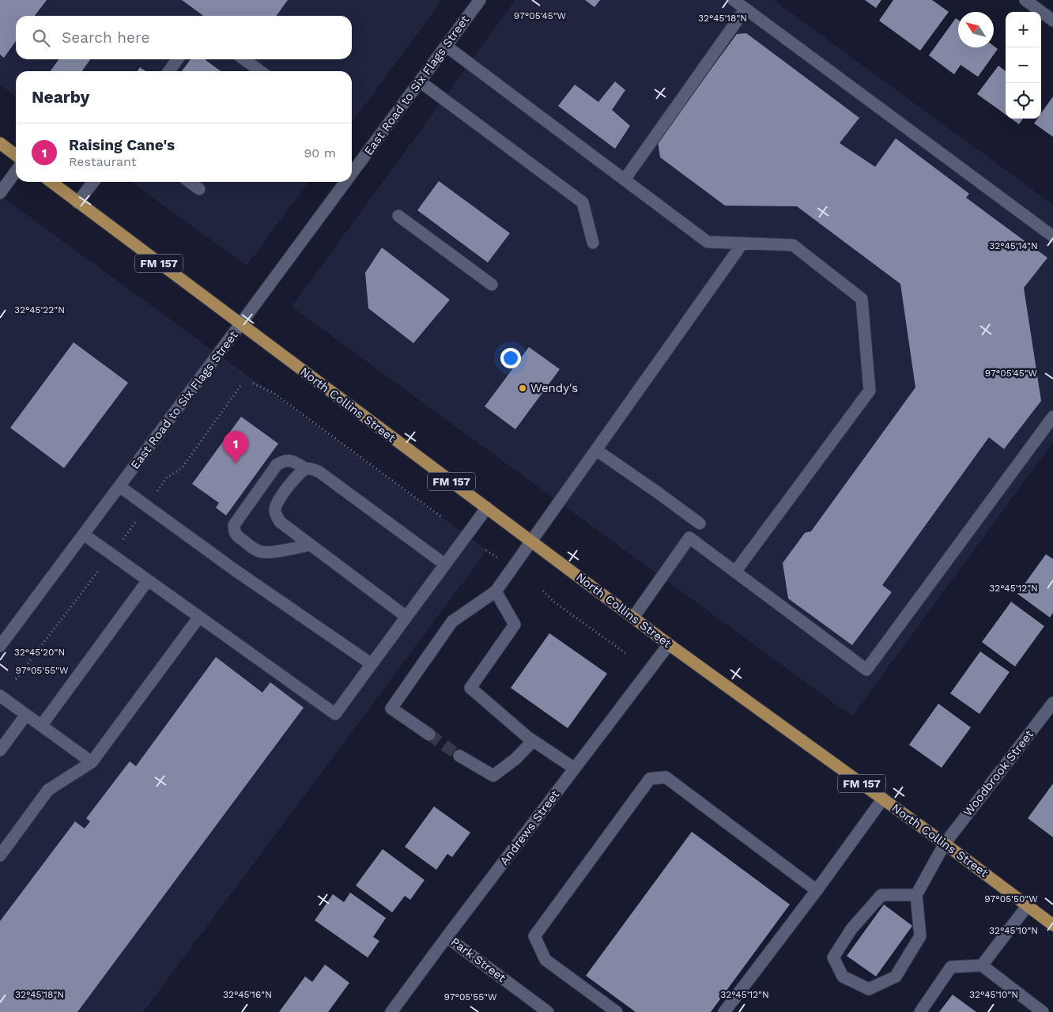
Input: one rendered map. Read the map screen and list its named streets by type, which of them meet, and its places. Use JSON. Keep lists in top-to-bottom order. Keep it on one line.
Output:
{"streets":{"main road":["FM 157","North Collins Street"],"street":["East Road to Six Flags Street","Woodbrook Street","Andrews Street","Park Street"]},"crossings":[["East Road to Six Flags Street","North Collins Street"],["North Collins Street","Woodbrook Street"],["North Collins Street","Andrews Street"],["Andrews Street","Park Street"]],"places":["Wendy's"],"north":"top left","page":{"map_buttons":["+","−"],"search":"Search here","heading":"Nearby","list":[{"mark":"1","name":"Raising Cane's","note":"Restaurant","value":"90 m"}],"pins":"1"},"coordinates":["97°05'45\"W","32°45'18\"N","32°45'14\"N","32°45'22\"N","32°45'12\"N","32°45'20\"N","97°05'55\"W","97°05'50\"W","32°45'10\"N","32°45'16\"N"]}
